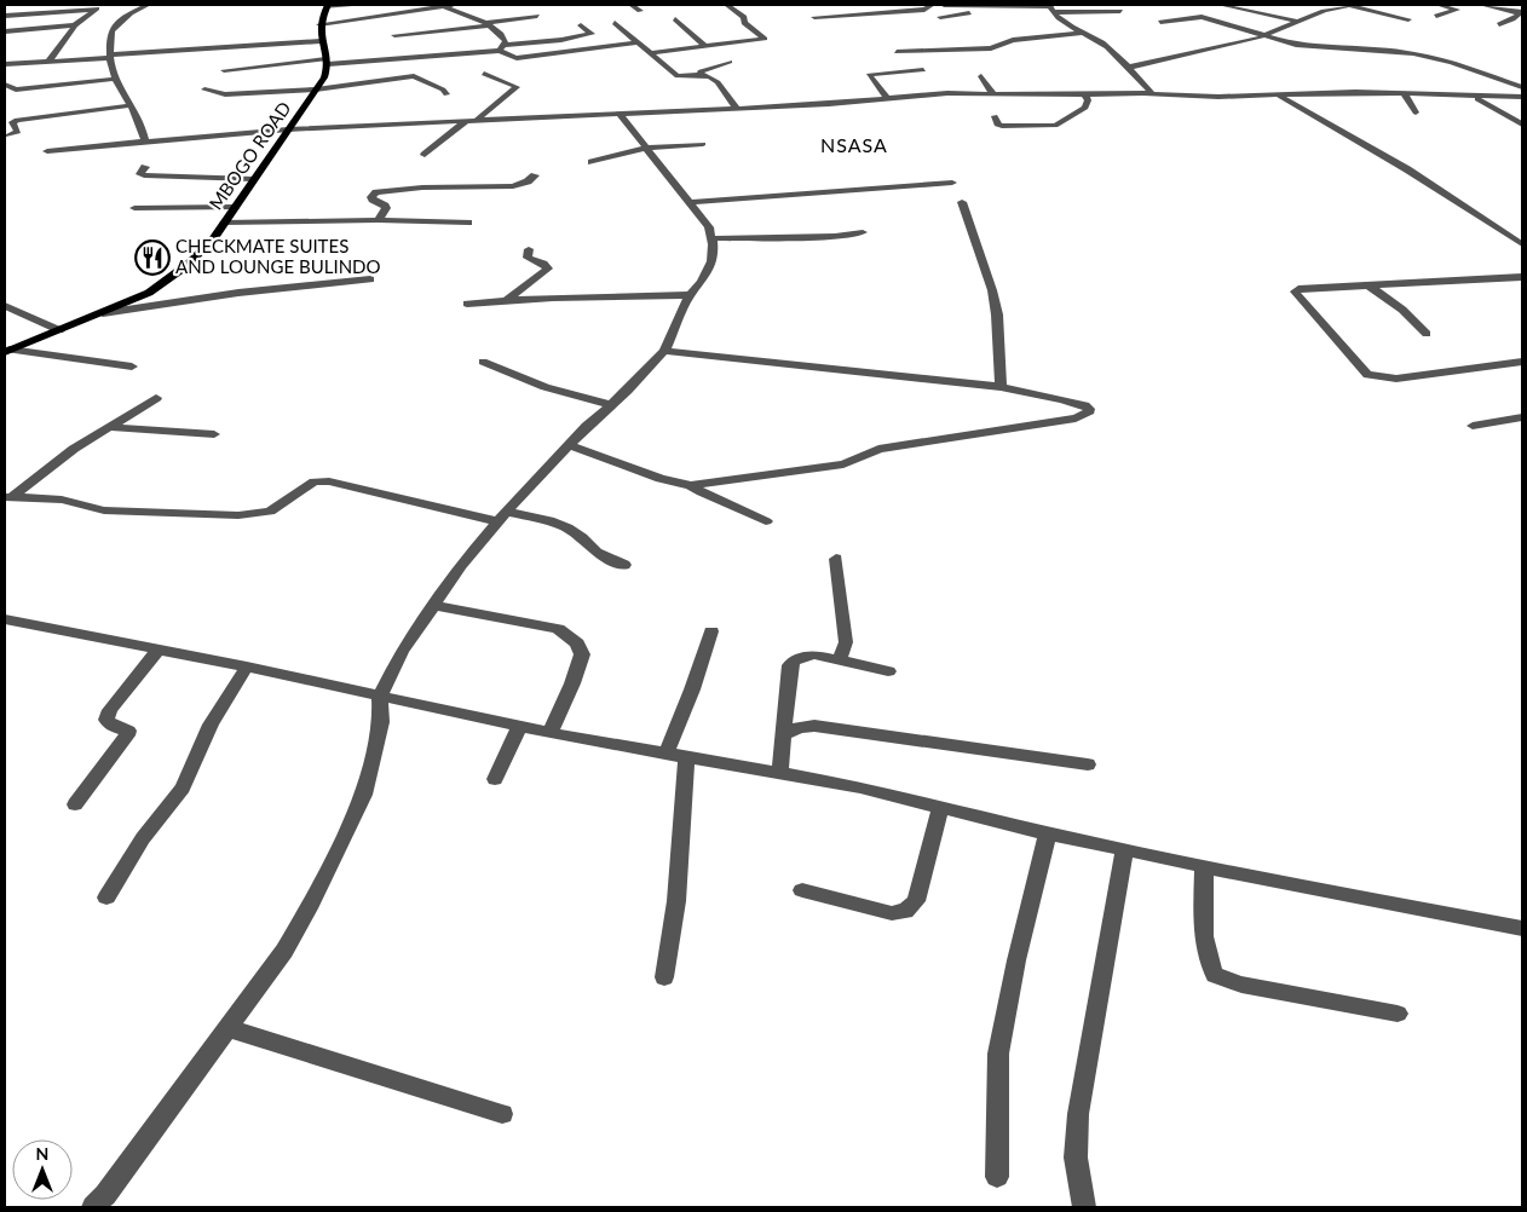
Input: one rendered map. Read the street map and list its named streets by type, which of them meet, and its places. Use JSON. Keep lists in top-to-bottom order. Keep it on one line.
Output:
{"streets":{"main road":["MBOGO ROAD"]},"districts":["NSASA"],"places":{"restaurant":["CHECKMATE SUITES AND LOUNGE BULINDO"]},"north":"top"}
